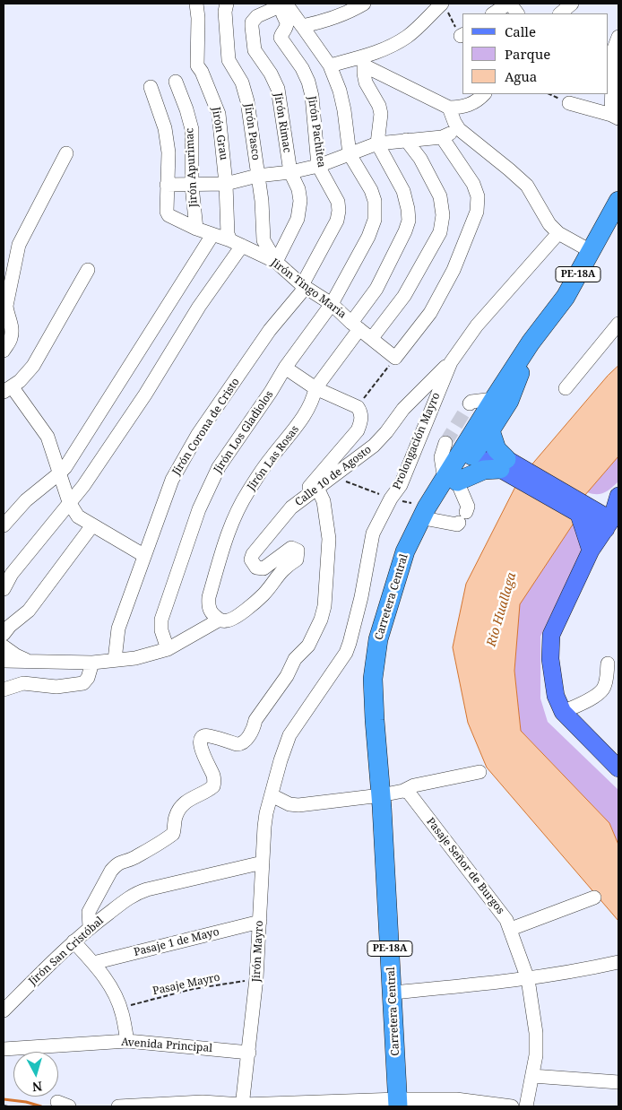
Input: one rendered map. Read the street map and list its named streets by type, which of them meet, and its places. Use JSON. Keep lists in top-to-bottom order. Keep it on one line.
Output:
{"streets":{"highway":["PE-18A","Carretera Central"],"street":["Jirón Rimac","Jirón Pasco","Jirón Pachitea","Jirón Grau","Jirón Apurimac","Jirón Tingo María","Jirón Corona de Cristo","Jirón Los Gladiolos","Prolongación Mayro","Jirón Las Rosas","Calle 10 de Agosto","Pasaje Señor de Burgos","Pasaje 1 de Mayo","Jirón San Cristóbal","Jirón Mayro","Avenida Principal"],"path":["Pasaje Mayro"]},"crossings":[["Jirón Rimac","Jirón Pasco"],["Jirón Rimac","Jirón Pachitea"],["Jirón Rimac","Jirón Tingo María"],["Jirón Pasco","Jirón Tingo María"],["Jirón Pachitea","Jirón Tingo María"],["Jirón Pachitea","Jirón Corona de Cristo"],["Jirón Grau","Jirón Tingo María"],["Jirón Apurimac","Jirón Tingo María"],["PE-18A","Carretera Central"],["Jirón Tingo María","Jirón Corona de Cristo"],["Jirón Tingo María","Jirón Los Gladiolos"],["Jirón Tingo María","Jirón Las Rosas"],["Jirón Corona de Cristo","Calle 10 de Agosto"],["Jirón Los Gladiolos","Calle 10 de Agosto"],["Prolongación Mayro","Calle 10 de Agosto"],["Prolongación Mayro","Jirón Mayro"],["Jirón Las Rosas","Calle 10 de Agosto"],["Pasaje 1 de Mayo","Jirón Mayro"],["Jirón San Cristóbal","Jirón Mayro"],["Jirón Mayro","Pasaje Mayro"],["Jirón Mayro","Avenida Principal"]],"water":["Río Huallaga"],"legend":["Calle","Parque","Agua"],"north":"bottom"}
